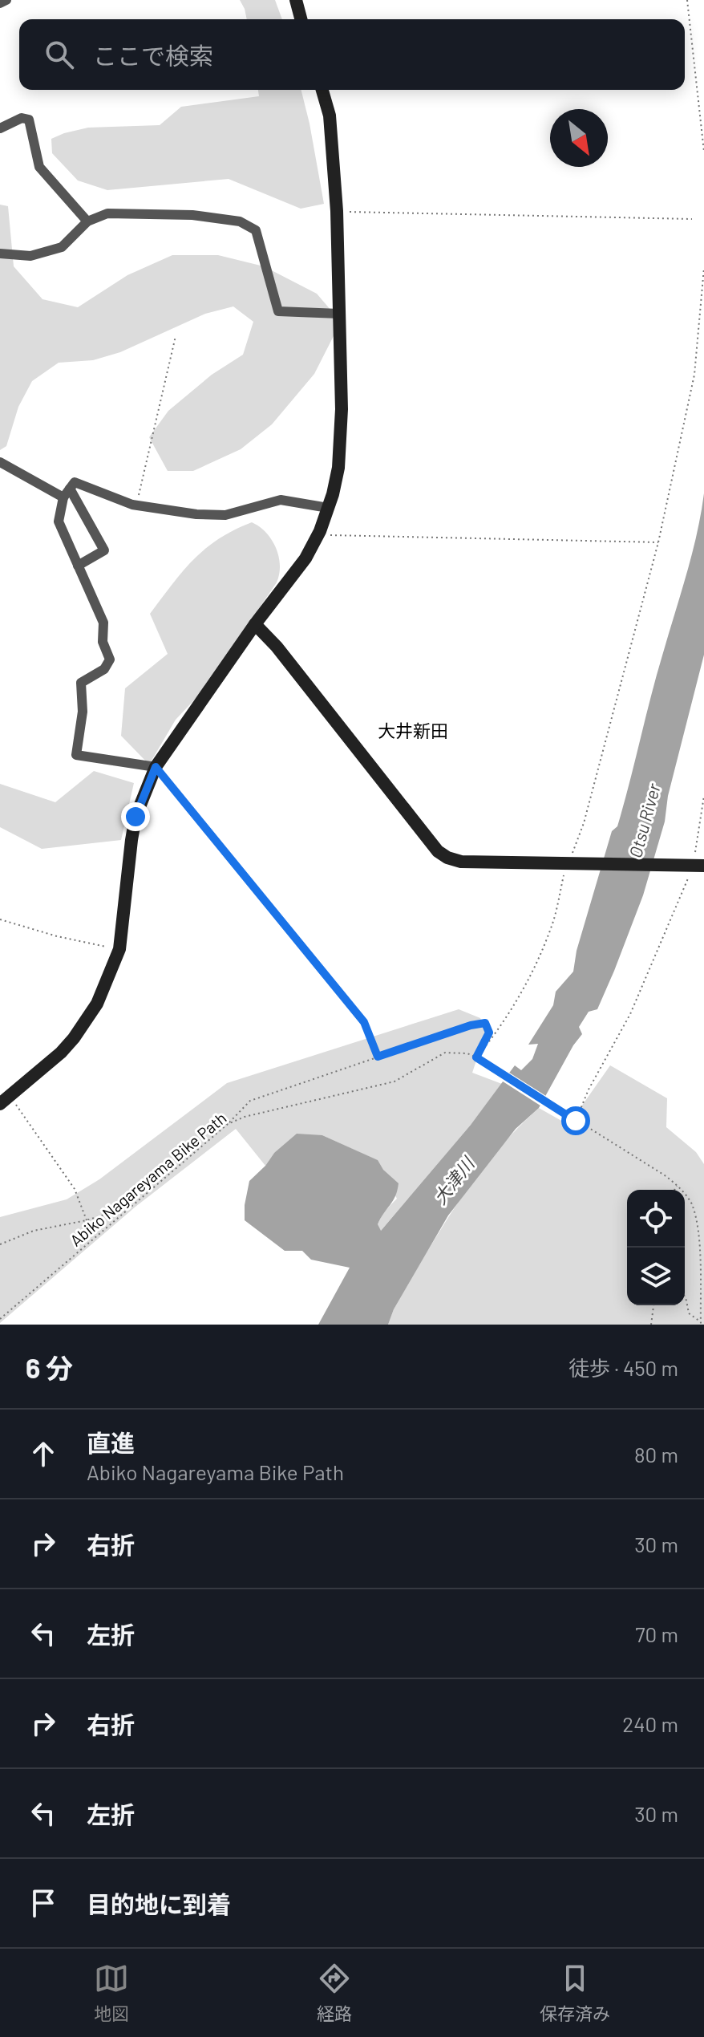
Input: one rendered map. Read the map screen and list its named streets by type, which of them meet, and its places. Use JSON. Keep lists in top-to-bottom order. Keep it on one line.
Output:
{"streets":{"path":["Abiko Nagareyama Bike Path"]},"districts":["大井新田"],"water":["Otsu River","大津川"],"north":"bottom right","page":{"search":"ここで検索","heading":["6 分","徒歩 · 450 m"],"list":[["直進","Abiko Nagareyama Bike Path","80 m"],["右折","30 m"],["左折","70 m"],["右折","240 m"],["左折","30 m"],"目的地に到着"],"nav":["地図","経路","保存済み"]}}
